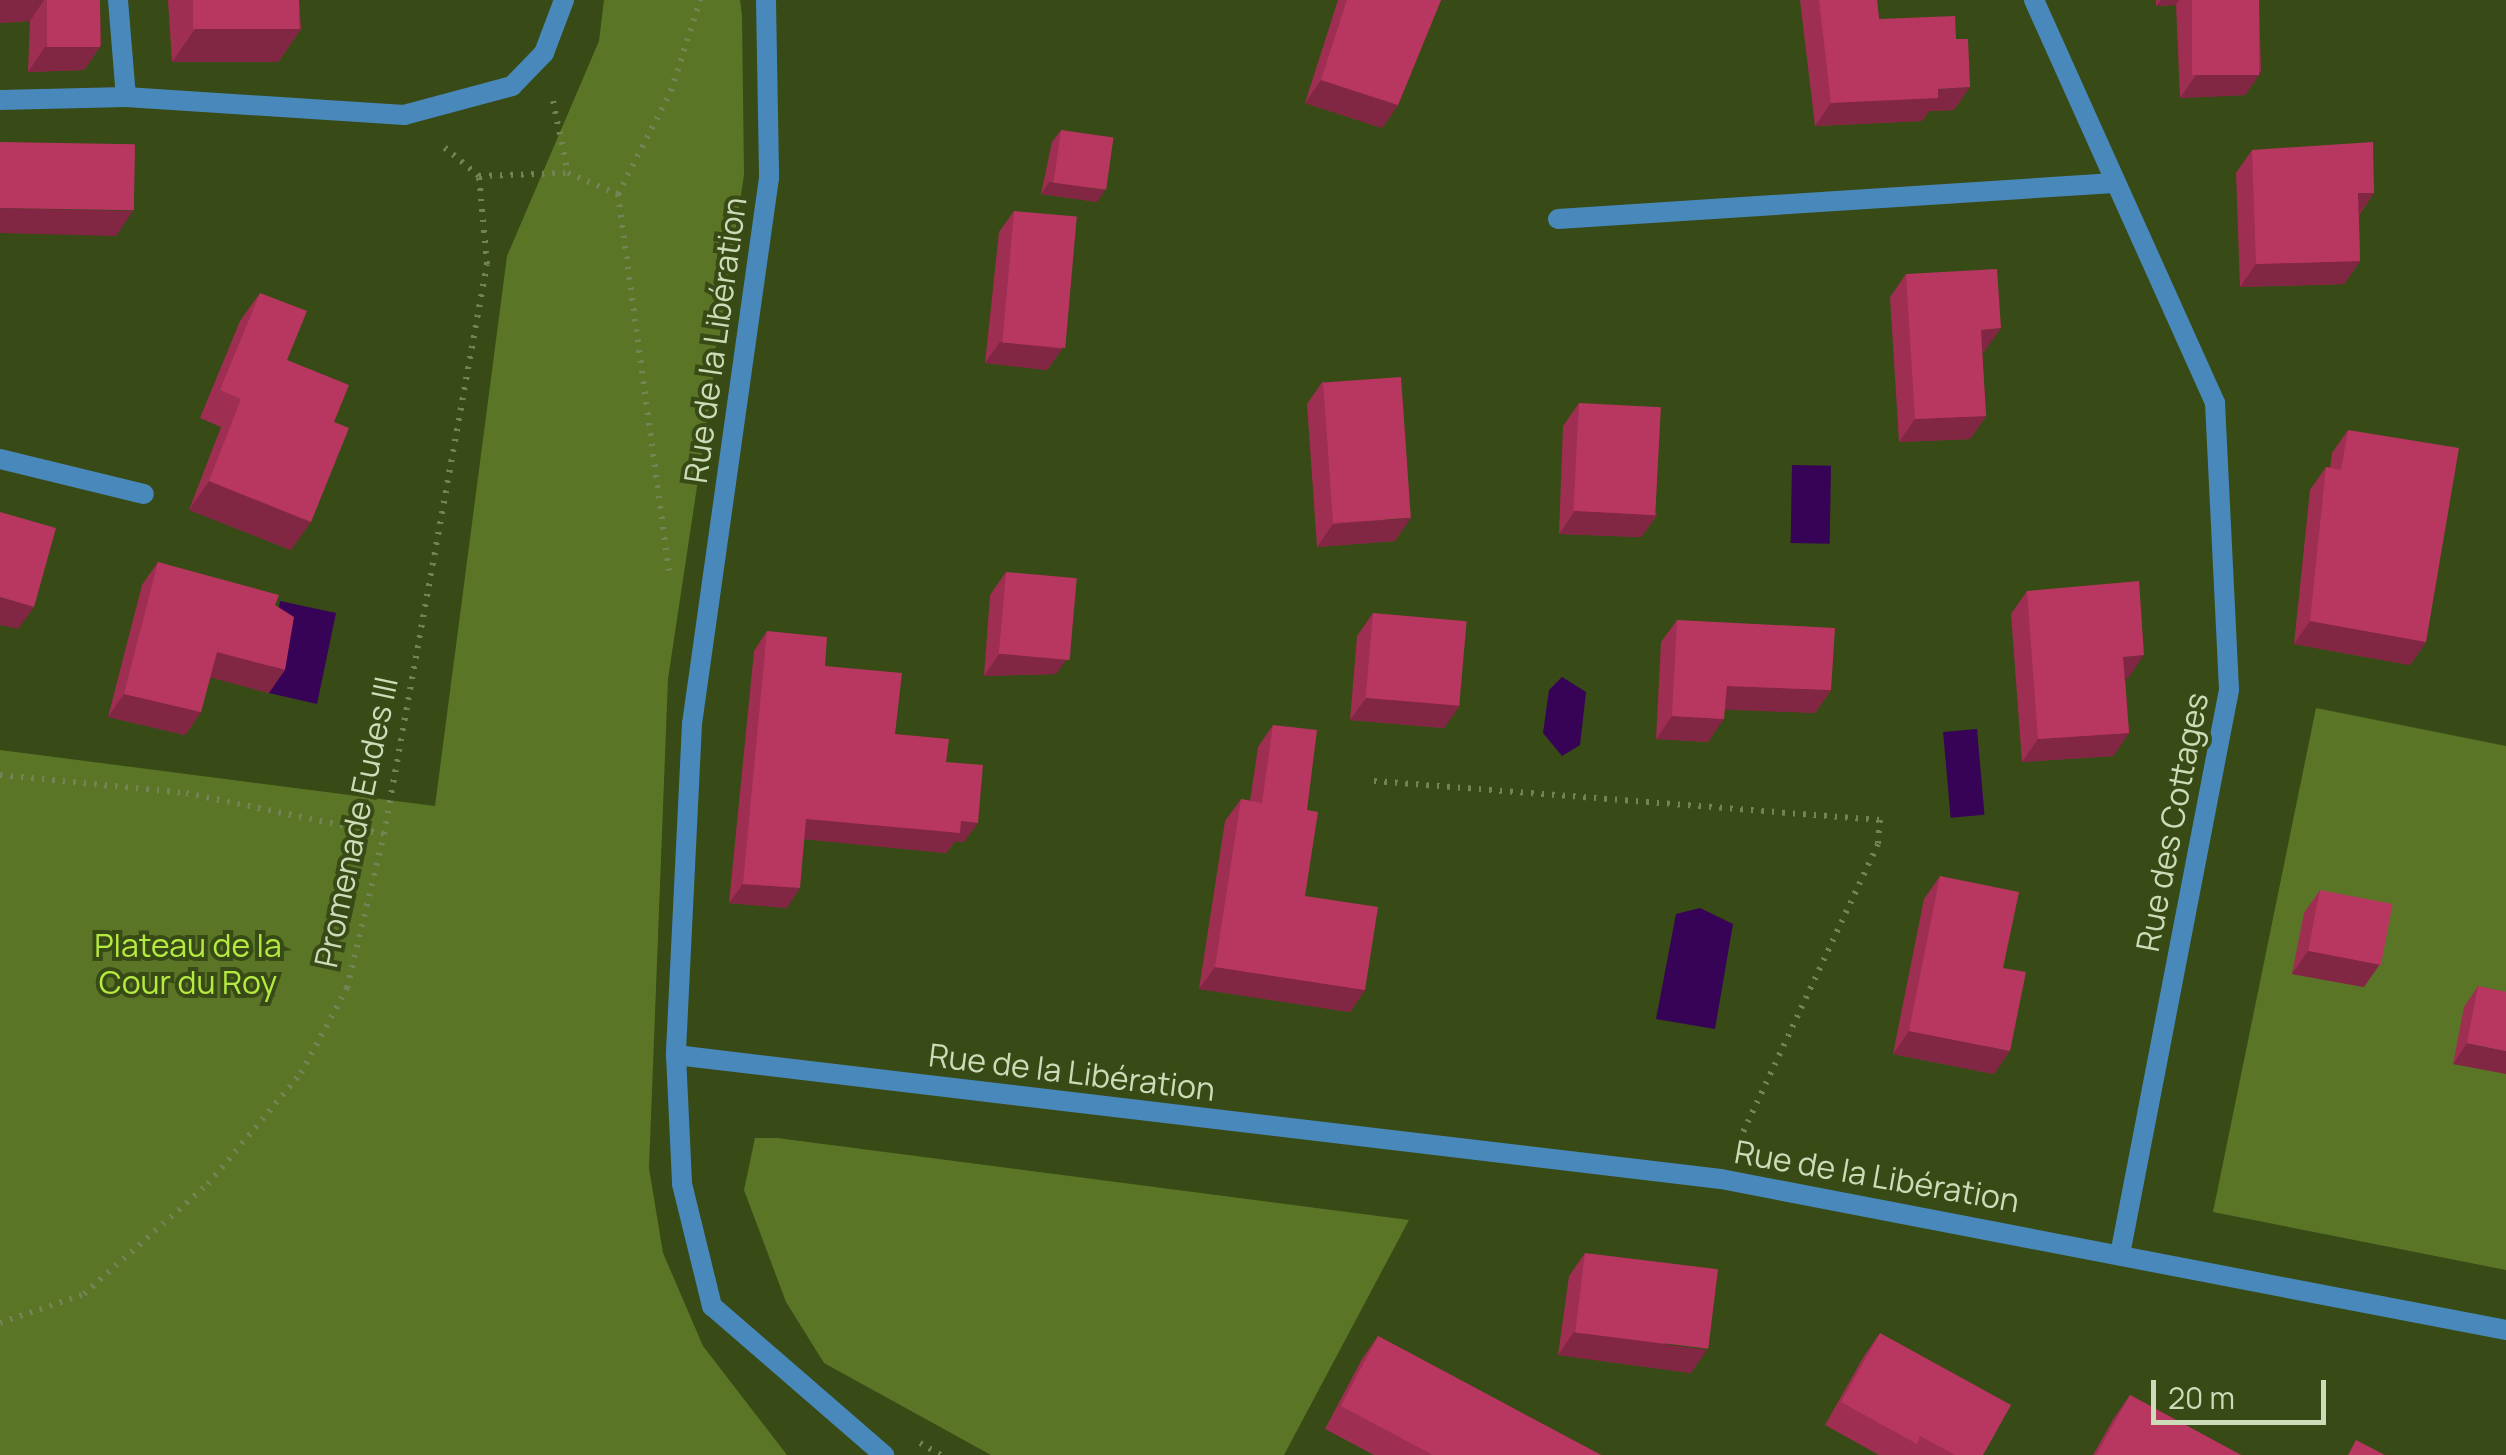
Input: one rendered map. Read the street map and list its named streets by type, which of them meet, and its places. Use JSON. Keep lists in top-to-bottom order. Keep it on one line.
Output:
{"streets":{"street":["Rue de la Libération","Rue des Cottages"],"path":["Promenade Eudes III"]},"crossings":[["Rue de la Libération","Rue des Cottages"]],"parks":["Plateau de la Cour du Roy"],"scale_bar":"20 m"}
